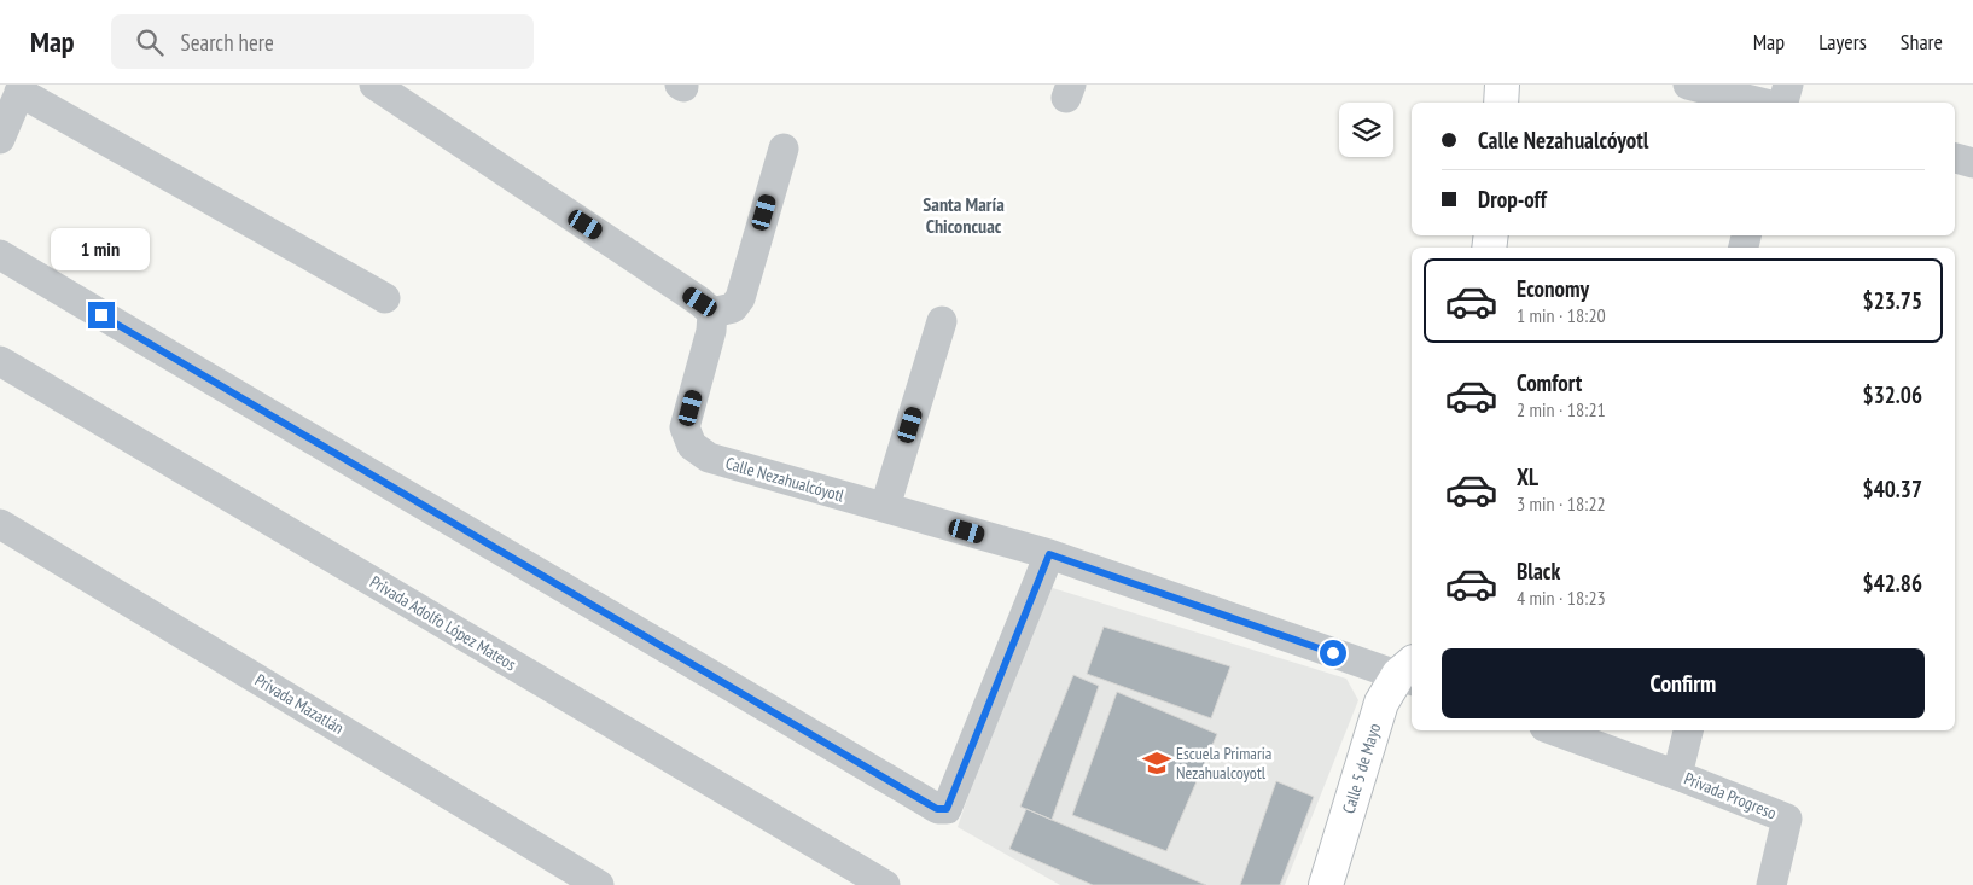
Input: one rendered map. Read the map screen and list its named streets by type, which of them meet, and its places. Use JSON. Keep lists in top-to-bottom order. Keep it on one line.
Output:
{"streets":{"main road":["Calle 5 de Mayo"],"street":["Calle Nezahualcóyotl","Privada Adolfo López Mateos","Privada Mazatlán","Privada Progreso"]},"crossings":[["Calle Nezahualcóyotl","Calle 5 de Mayo"]],"districts":["Santa María Chiconcuac"],"places":{"school or university":["Escuela Primaria Nezahualcoyotl"]},"page":{"header":"Map","search":"Search here","nav":["Map","Layers","Share"],"banner":["Calle Nezahualcóyotl","Drop-off"],"bubble":"1 min","list":[{"name":"Economy","note":"1 min · 18:20","value":"$23.75"},{"name":"Comfort","note":"2 min · 18:21","value":"$32.06"},{"name":"XL","note":"3 min · 18:22","value":"$40.37"},{"name":"Black","note":"4 min · 18:23","value":"$42.86"}],"buttons":"Confirm"}}
